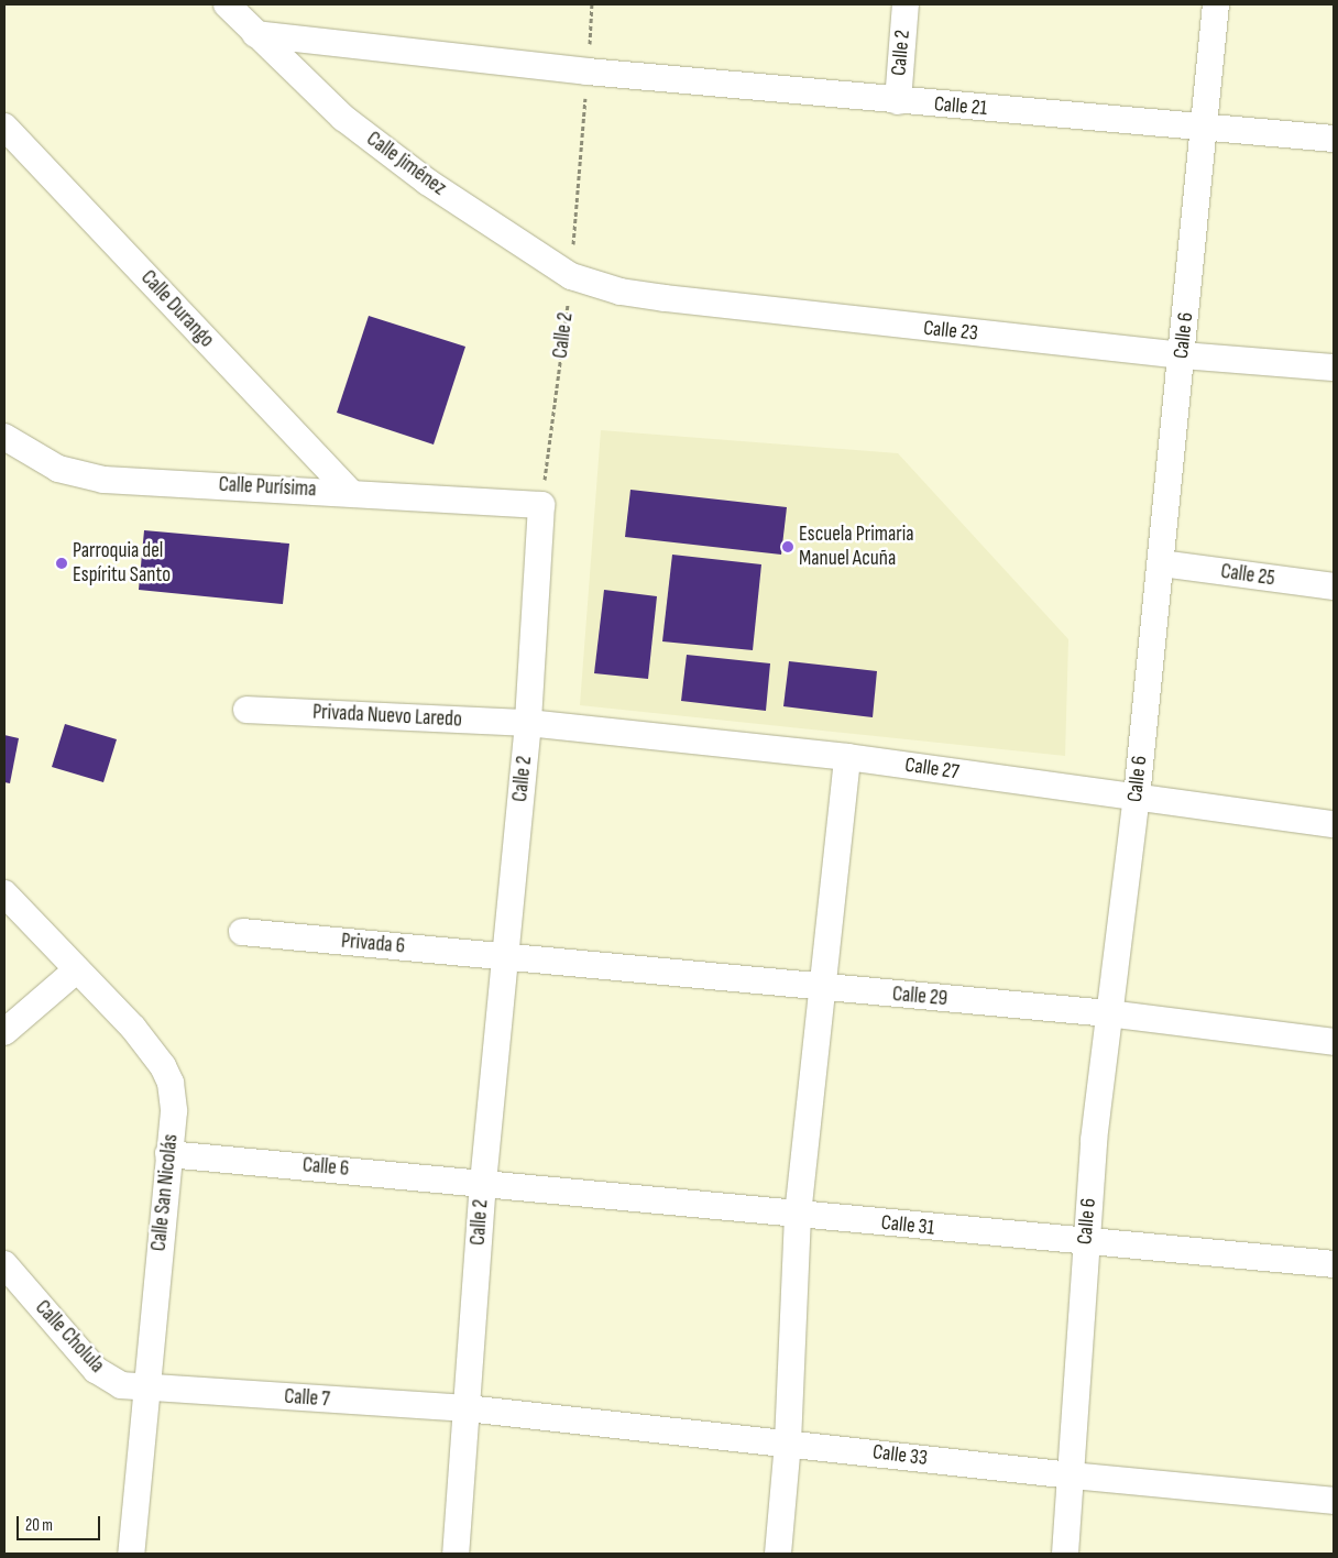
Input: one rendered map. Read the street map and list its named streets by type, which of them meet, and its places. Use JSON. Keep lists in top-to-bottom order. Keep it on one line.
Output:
{"streets":{"street":["Calle 2","Calle 21","Calle Jiménez","Calle Durango","Calle 23","Calle 6","Calle Purísima","Calle 25","Privada Nuevo Laredo","Calle 27","Privada 6","Calle 29","Calle San Nicolás","Calle 31","Calle Cholula","Calle 7","Calle 33"]},"crossings":[["Calle 2","Calle 21"],["Calle 2","Calle Jiménez"],["Calle 2","Calle 23"],["Calle 2","Calle 6"],["Calle 2","Calle Purísima"],["Calle 2","Privada Nuevo Laredo"],["Calle 2","Calle 27"],["Calle 2","Privada 6"],["Calle 2","Calle 29"],["Calle 2","Calle 31"],["Calle 2","Calle 7"],["Calle 2","Calle 33"],["Calle 21","Calle 6"],["Calle Jiménez","Calle 23"],["Calle Durango","Calle Purísima"],["Calle 23","Calle 6"],["Calle 6","Calle 25"],["Calle 6","Calle 27"],["Calle 6","Calle 29"],["Calle 6","Calle San Nicolás"],["Calle 6","Calle 31"],["Calle 6","Calle 33"],["Privada Nuevo Laredo","Calle 27"],["Privada 6","Calle 29"],["Calle San Nicolás","Calle Cholula"],["Calle San Nicolás","Calle 7"],["Calle Cholula","Calle 7"],["Calle 7","Calle 33"]],"places":["Escuela Primaria Manuel Acuña","Parroquia del Espíritu Santo"],"scale_bar":"20 m"}
